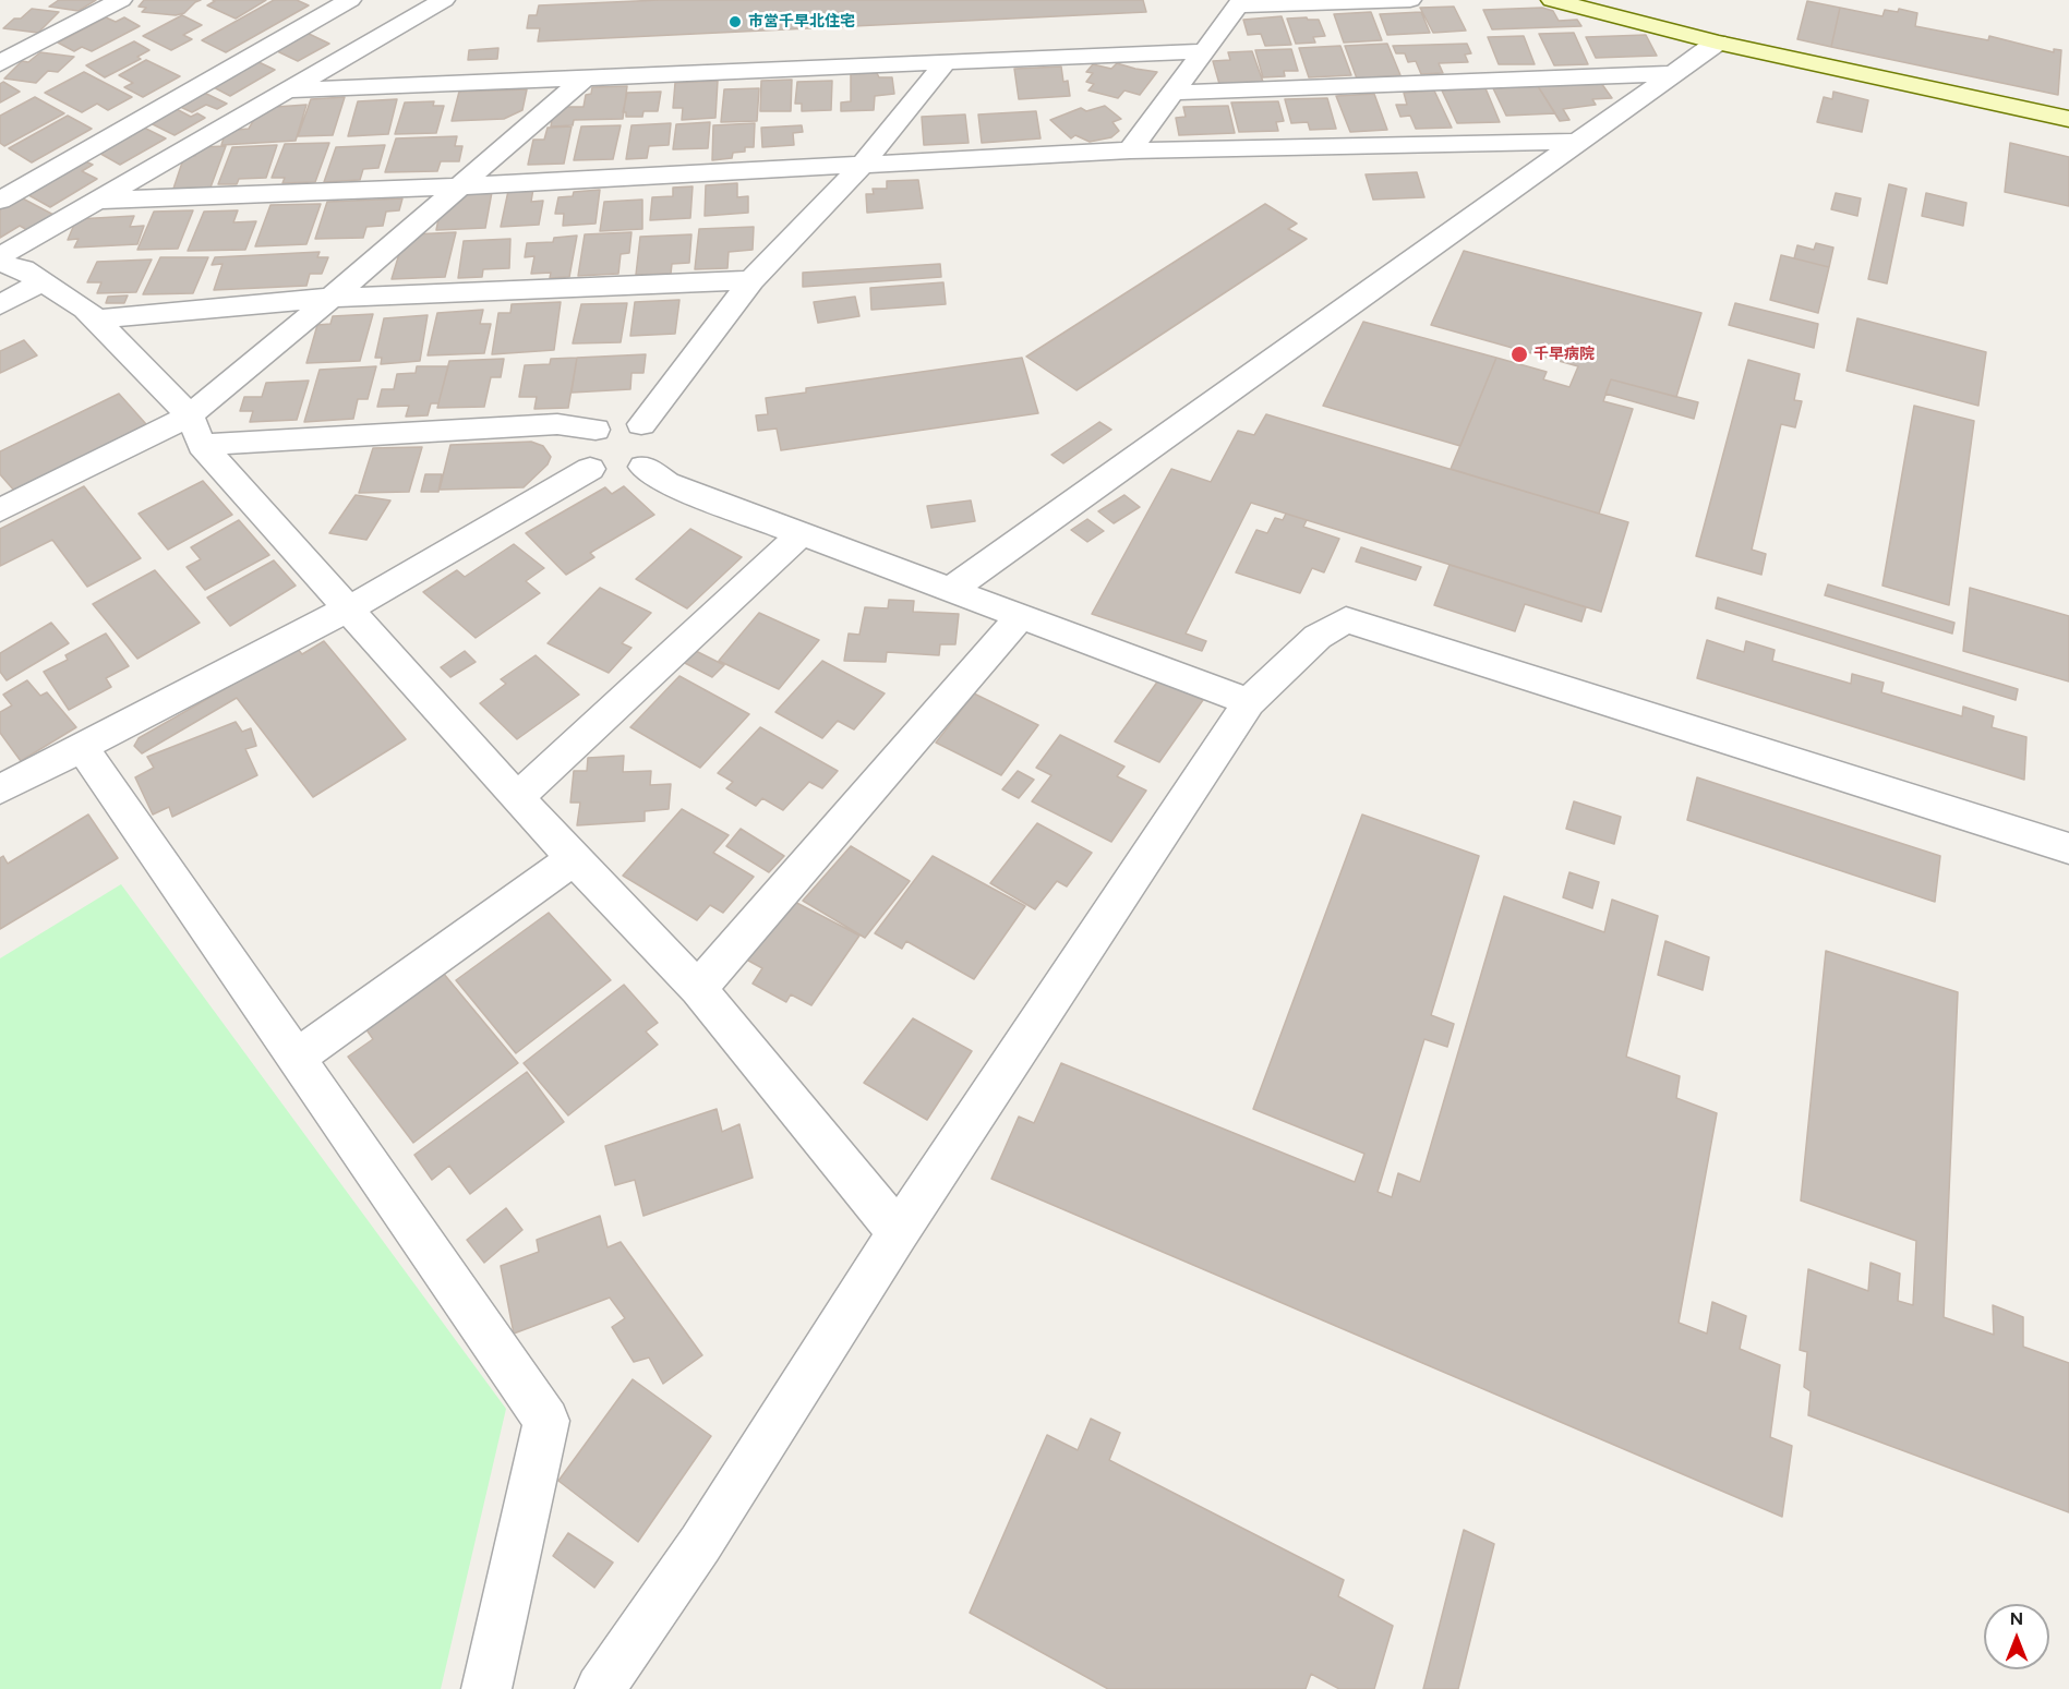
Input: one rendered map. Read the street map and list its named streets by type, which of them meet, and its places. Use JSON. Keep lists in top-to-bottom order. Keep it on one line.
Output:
{"places":["市営千早北住宅","千早病院"],"north":"top"}
